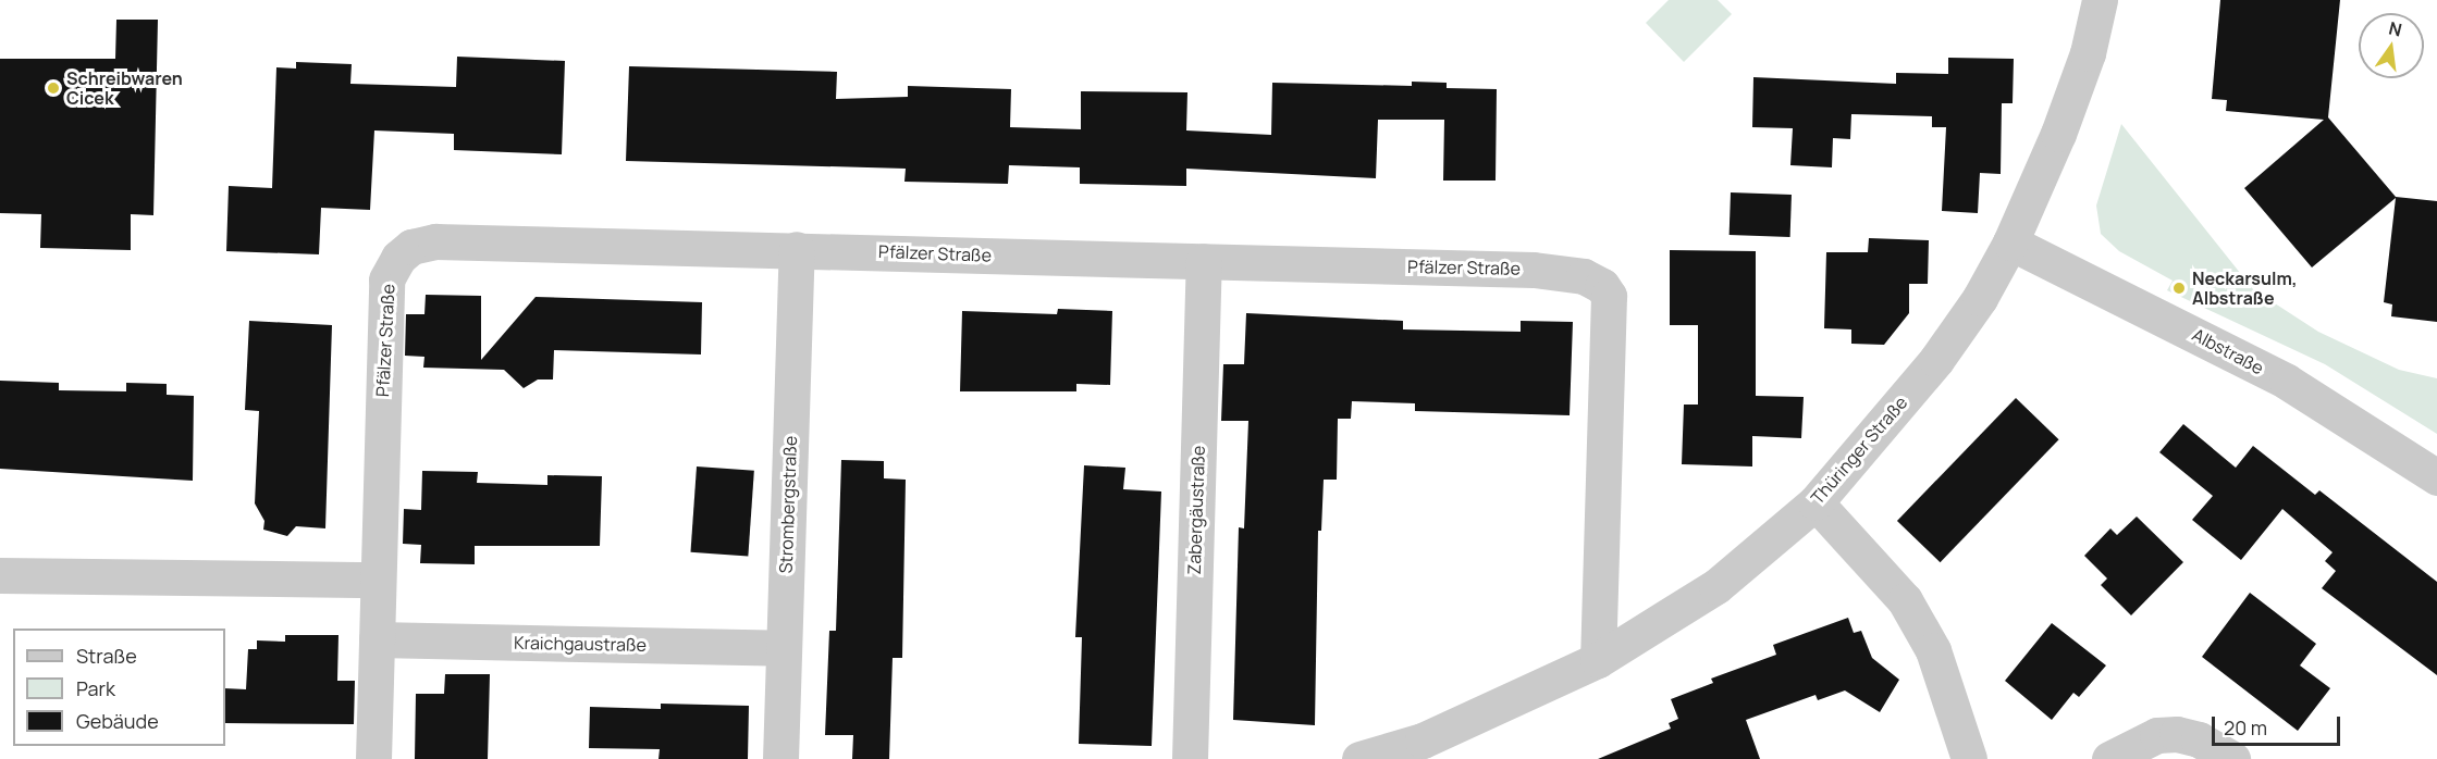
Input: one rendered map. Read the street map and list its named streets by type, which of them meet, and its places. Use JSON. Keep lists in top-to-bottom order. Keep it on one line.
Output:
{"streets":{"street":["Pfälzer Straße","Albstraße","Thüringer Straße","Strombergstraße","Zabergäustraße","Kraichgaustraße"]},"crossings":[["Pfälzer Straße","Thüringer Straße"],["Pfälzer Straße","Strombergstraße"],["Pfälzer Straße","Zabergäustraße"],["Pfälzer Straße","Kraichgaustraße"],["Albstraße","Thüringer Straße"],["Strombergstraße","Kraichgaustraße"]],"places":["Schreibwaren Cicek","Neckarsulm, Albstraße"],"legend":["Straße","Park","Gebäude"],"scale_bar":"20 m","north":"top"}
